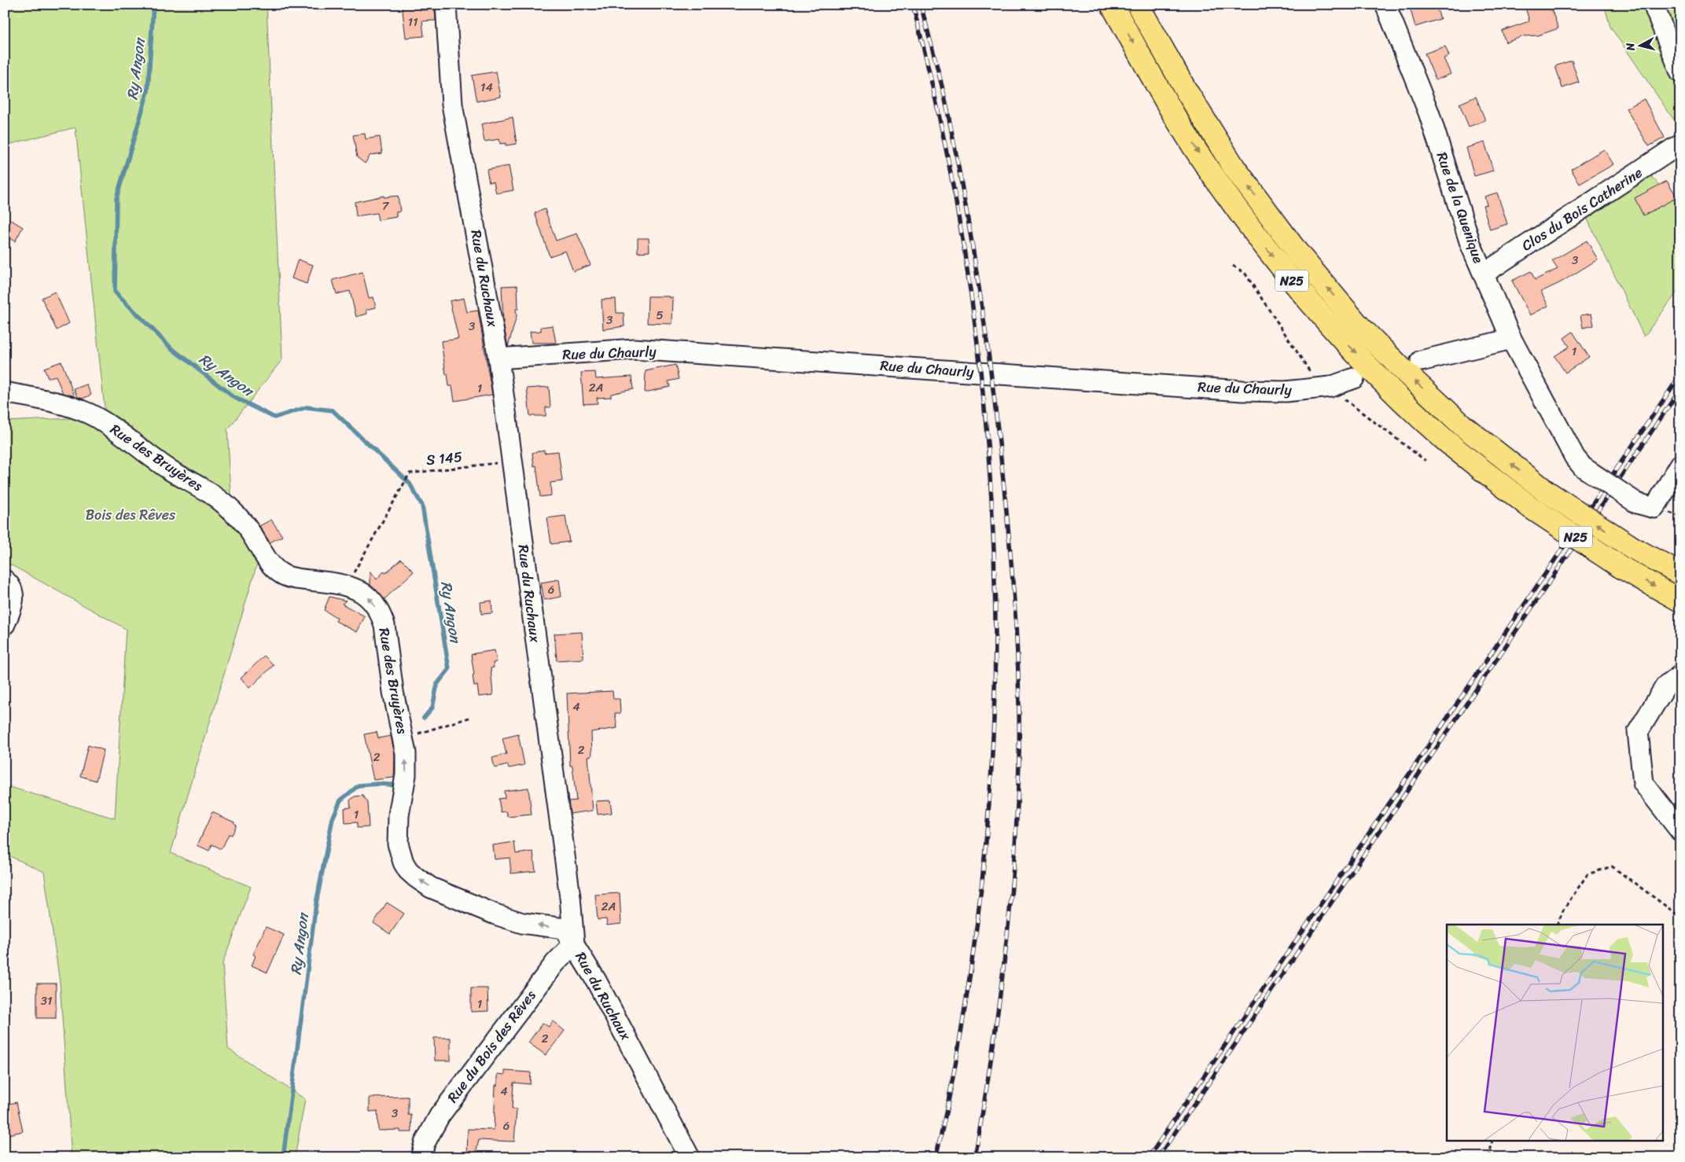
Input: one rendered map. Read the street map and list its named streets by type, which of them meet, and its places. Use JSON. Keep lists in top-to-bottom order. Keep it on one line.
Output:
{"streets":{"highway":["N25"],"street":["Rue de la Quenique","Clos du Bois Catherine","Rue du Ruchaux","Rue du Chaurly","Rue des Bruyères","Rue du Bois des Rêves"],"path":["S 145"]},"crossings":[["Rue de la Quenique","Clos du Bois Catherine"],["Rue du Ruchaux","Rue du Chaurly"],["Rue du Ruchaux","Rue des Bruyères"],["Rue du Ruchaux","Rue du Bois des Rêves"],["Rue des Bruyères","S 145"],["Rue des Bruyères","Rue du Bois des Rêves"]],"one_way":["Rue des Bruyères"],"water":["Ry Angon"],"parks":["Bois des Rêves"],"house_numbers":["11","14","7","3","5","3","3","1","2A","1","6","4","2","2","1","2A","31","1","2","4","3","6"],"north":"left"}
